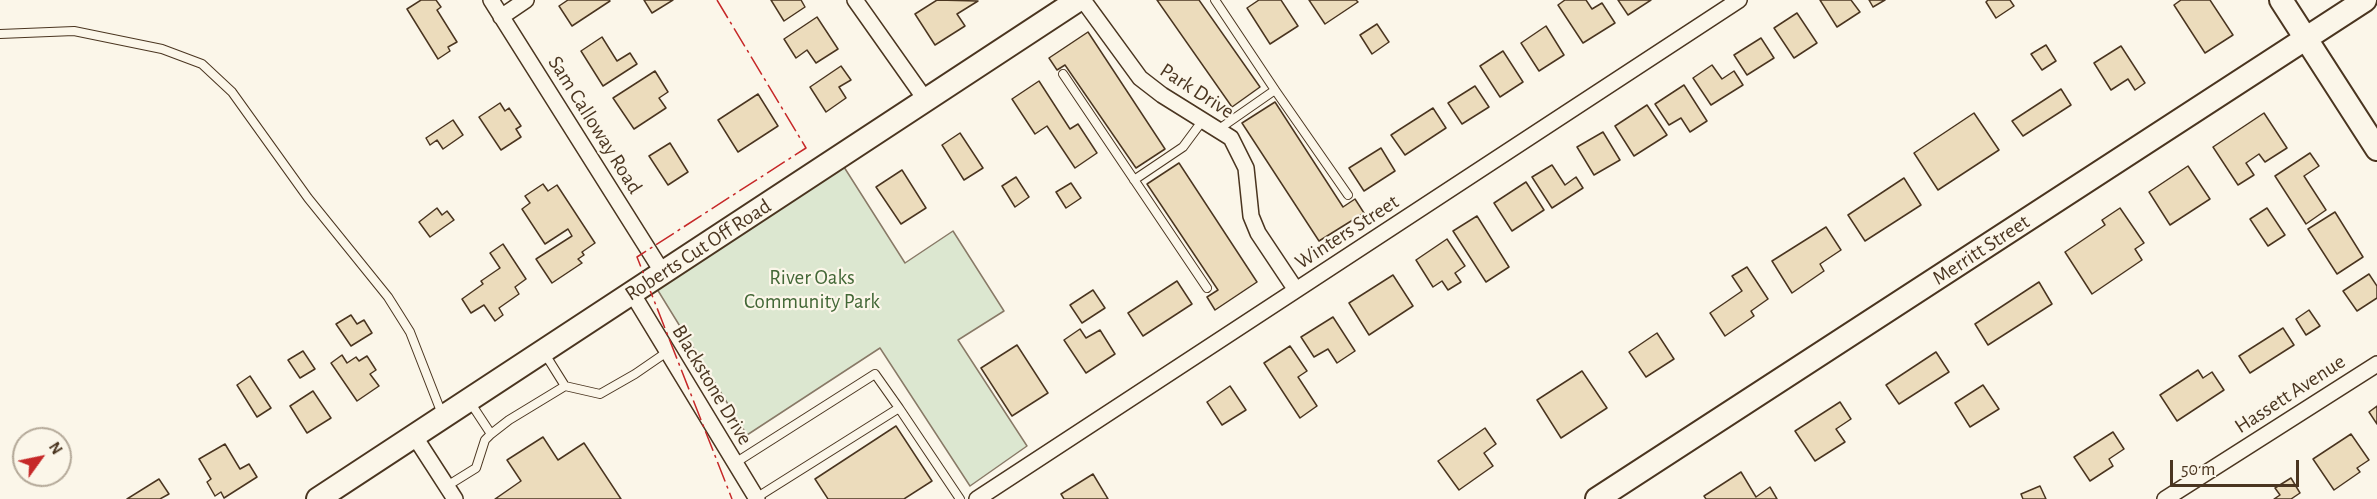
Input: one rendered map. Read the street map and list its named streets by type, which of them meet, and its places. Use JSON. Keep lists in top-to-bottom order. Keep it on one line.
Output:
{"streets":{"street":["Park Drive","Sam Calloway Road","Winters Street","Roberts Cut Off Road","Merritt Street","Blackstone Drive","Hassett Avenue"]},"crossings":[["Park Drive","Winters Street"],["Sam Calloway Road","Roberts Cut Off Road"],["Roberts Cut Off Road","Blackstone Drive"]],"parks":["River Oaks Community Park"],"scale_bar":"50 m","north":"top right"}
